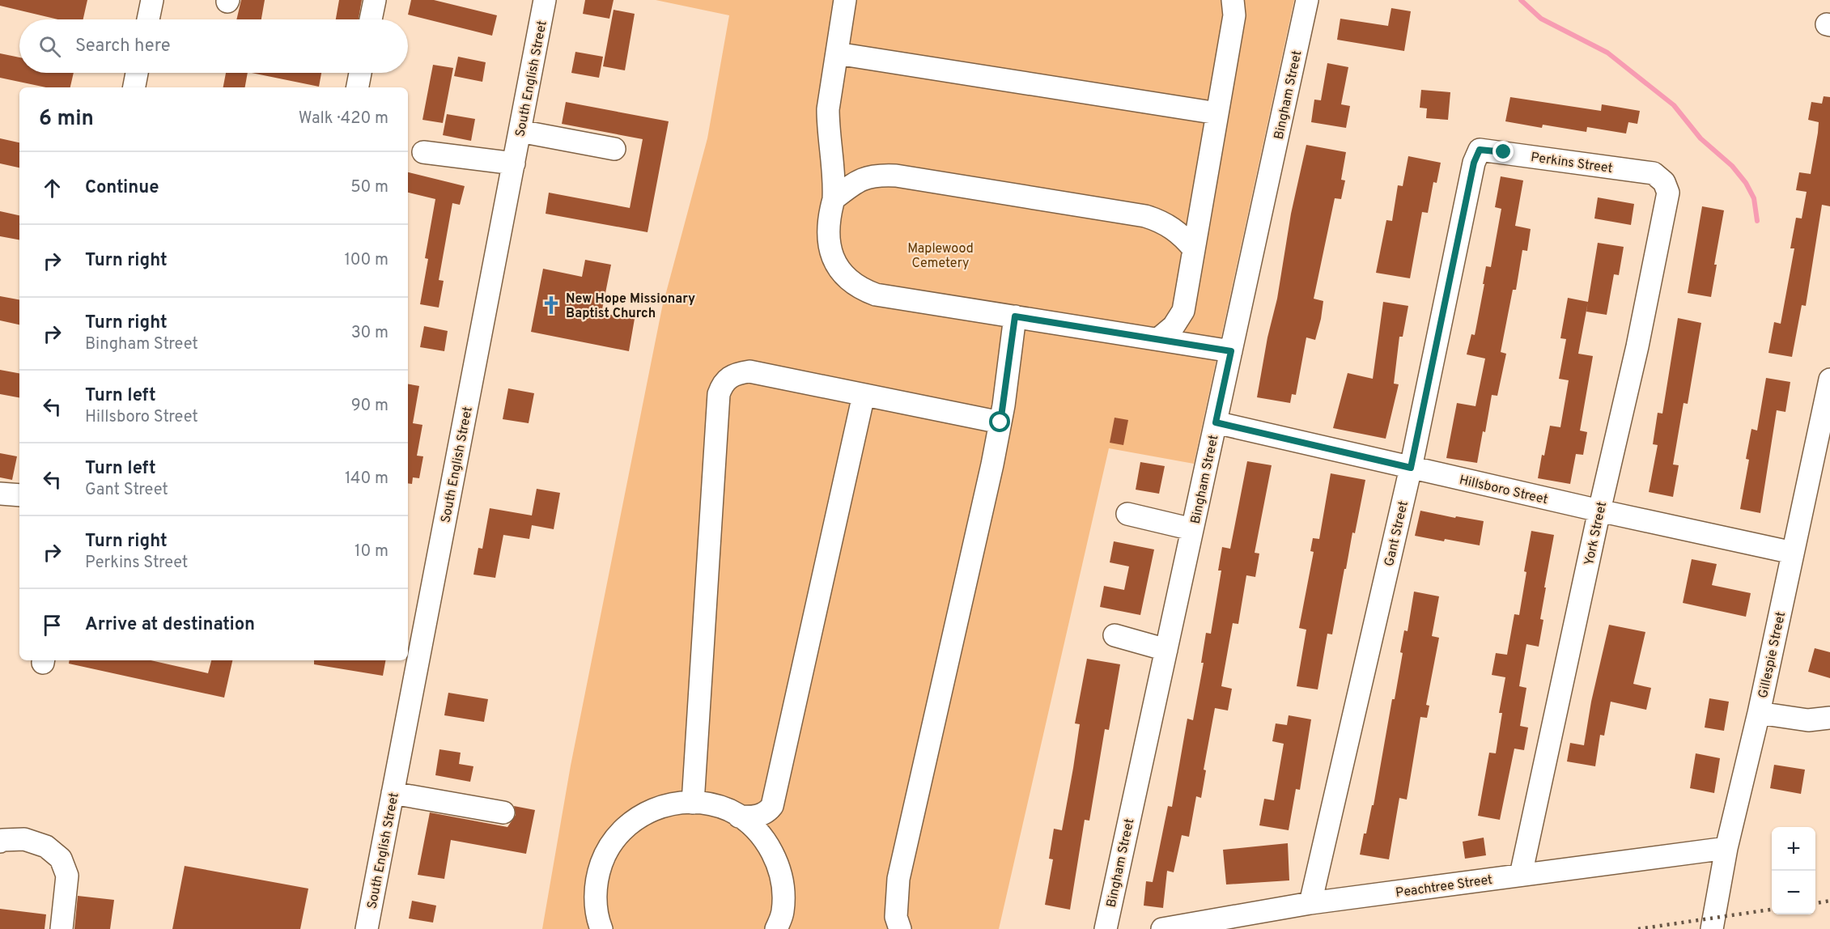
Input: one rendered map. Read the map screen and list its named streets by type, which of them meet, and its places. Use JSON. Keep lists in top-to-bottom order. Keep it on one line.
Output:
{"streets":{"street":["South English Street","Bingham Street","Perkins Street","Hillsboro Street","Gant Street","York Street","Gillespie Street","Peachtree Street"]},"crossings":[["Bingham Street","Hillsboro Street"],["Perkins Street","Gant Street"],["Perkins Street","York Street"],["Hillsboro Street","Gant Street"],["Hillsboro Street","York Street"],["Hillsboro Street","Gillespie Street"],["Gant Street","Peachtree Street"],["York Street","Peachtree Street"],["Gillespie Street","Peachtree Street"]],"parks":["Maplewood Cemetery"],"places":{"church":["New Hope Missionary Baptist Church"]},"page":{"search":"Search here","heading":["6 min","Walk · 420 m"],"list":[["Continue","50 m"],["Turn right","100 m"],["Turn right","Bingham Street","30 m"],["Turn left","Hillsboro Street","90 m"],["Turn left","Gant Street","140 m"],["Turn right","Perkins Street","10 m"],"Arrive at destination"],"map_buttons":["+","−"]}}
